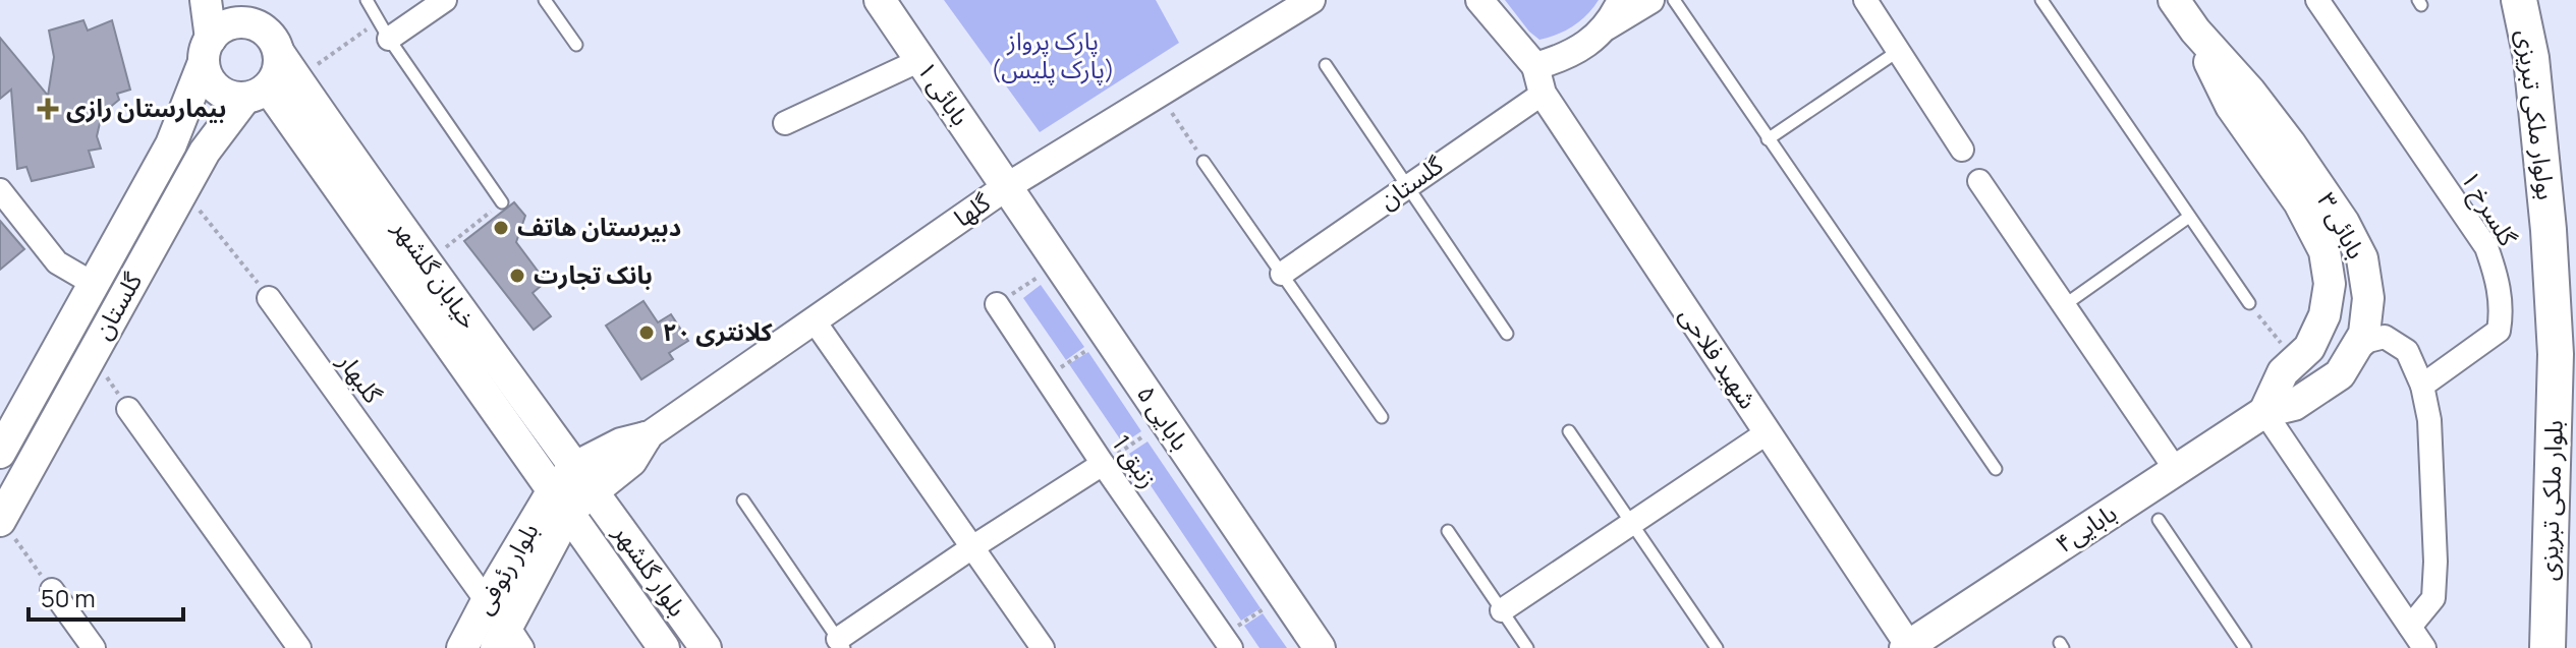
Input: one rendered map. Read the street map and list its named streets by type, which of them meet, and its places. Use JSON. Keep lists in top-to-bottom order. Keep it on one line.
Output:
{"streets":{"main road":["بابائی ۱","بولوار ملکی تبریزی","گلستان","بابائی ۳","خیابان گلشهر","۵ بابایی","بلوار ملکى تبریزى","بابایی۴","بلوار رئوفی","بلوار گلشهر"],"street":["گلسرخ ۱","گلها","شهید فلاحی","گلبهار","زنبق 1"]},"crossings":[["بابائی ۱","گلها"],["بابائی ۱","۵ بابایی"],["بولوار ملکی تبریزی","بلوار ملکى تبریزى"],["گلستان","خیابان گلشهر"],["گلستان","شهید فلاحی"],["گلها","۵ بابایی"],["بابائی ۳","بابایی۴"],["خیابان گلشهر","بلوار رئوفی"],["خیابان گلشهر","بلوار گلشهر"],["شهید فلاحی","بابایی۴"],["گلبهار","بلوار رئوفی"],["بلوار رئوفی","بلوار گلشهر"]],"parks":["پارک پرواز (پارک پلیس)"],"places":{"health":["بیمارستان رازی"],"other":["دبیرستان هاتف","بانک تجارت","کلانتری ۲۰"]},"scale_bar":"50 m"}
